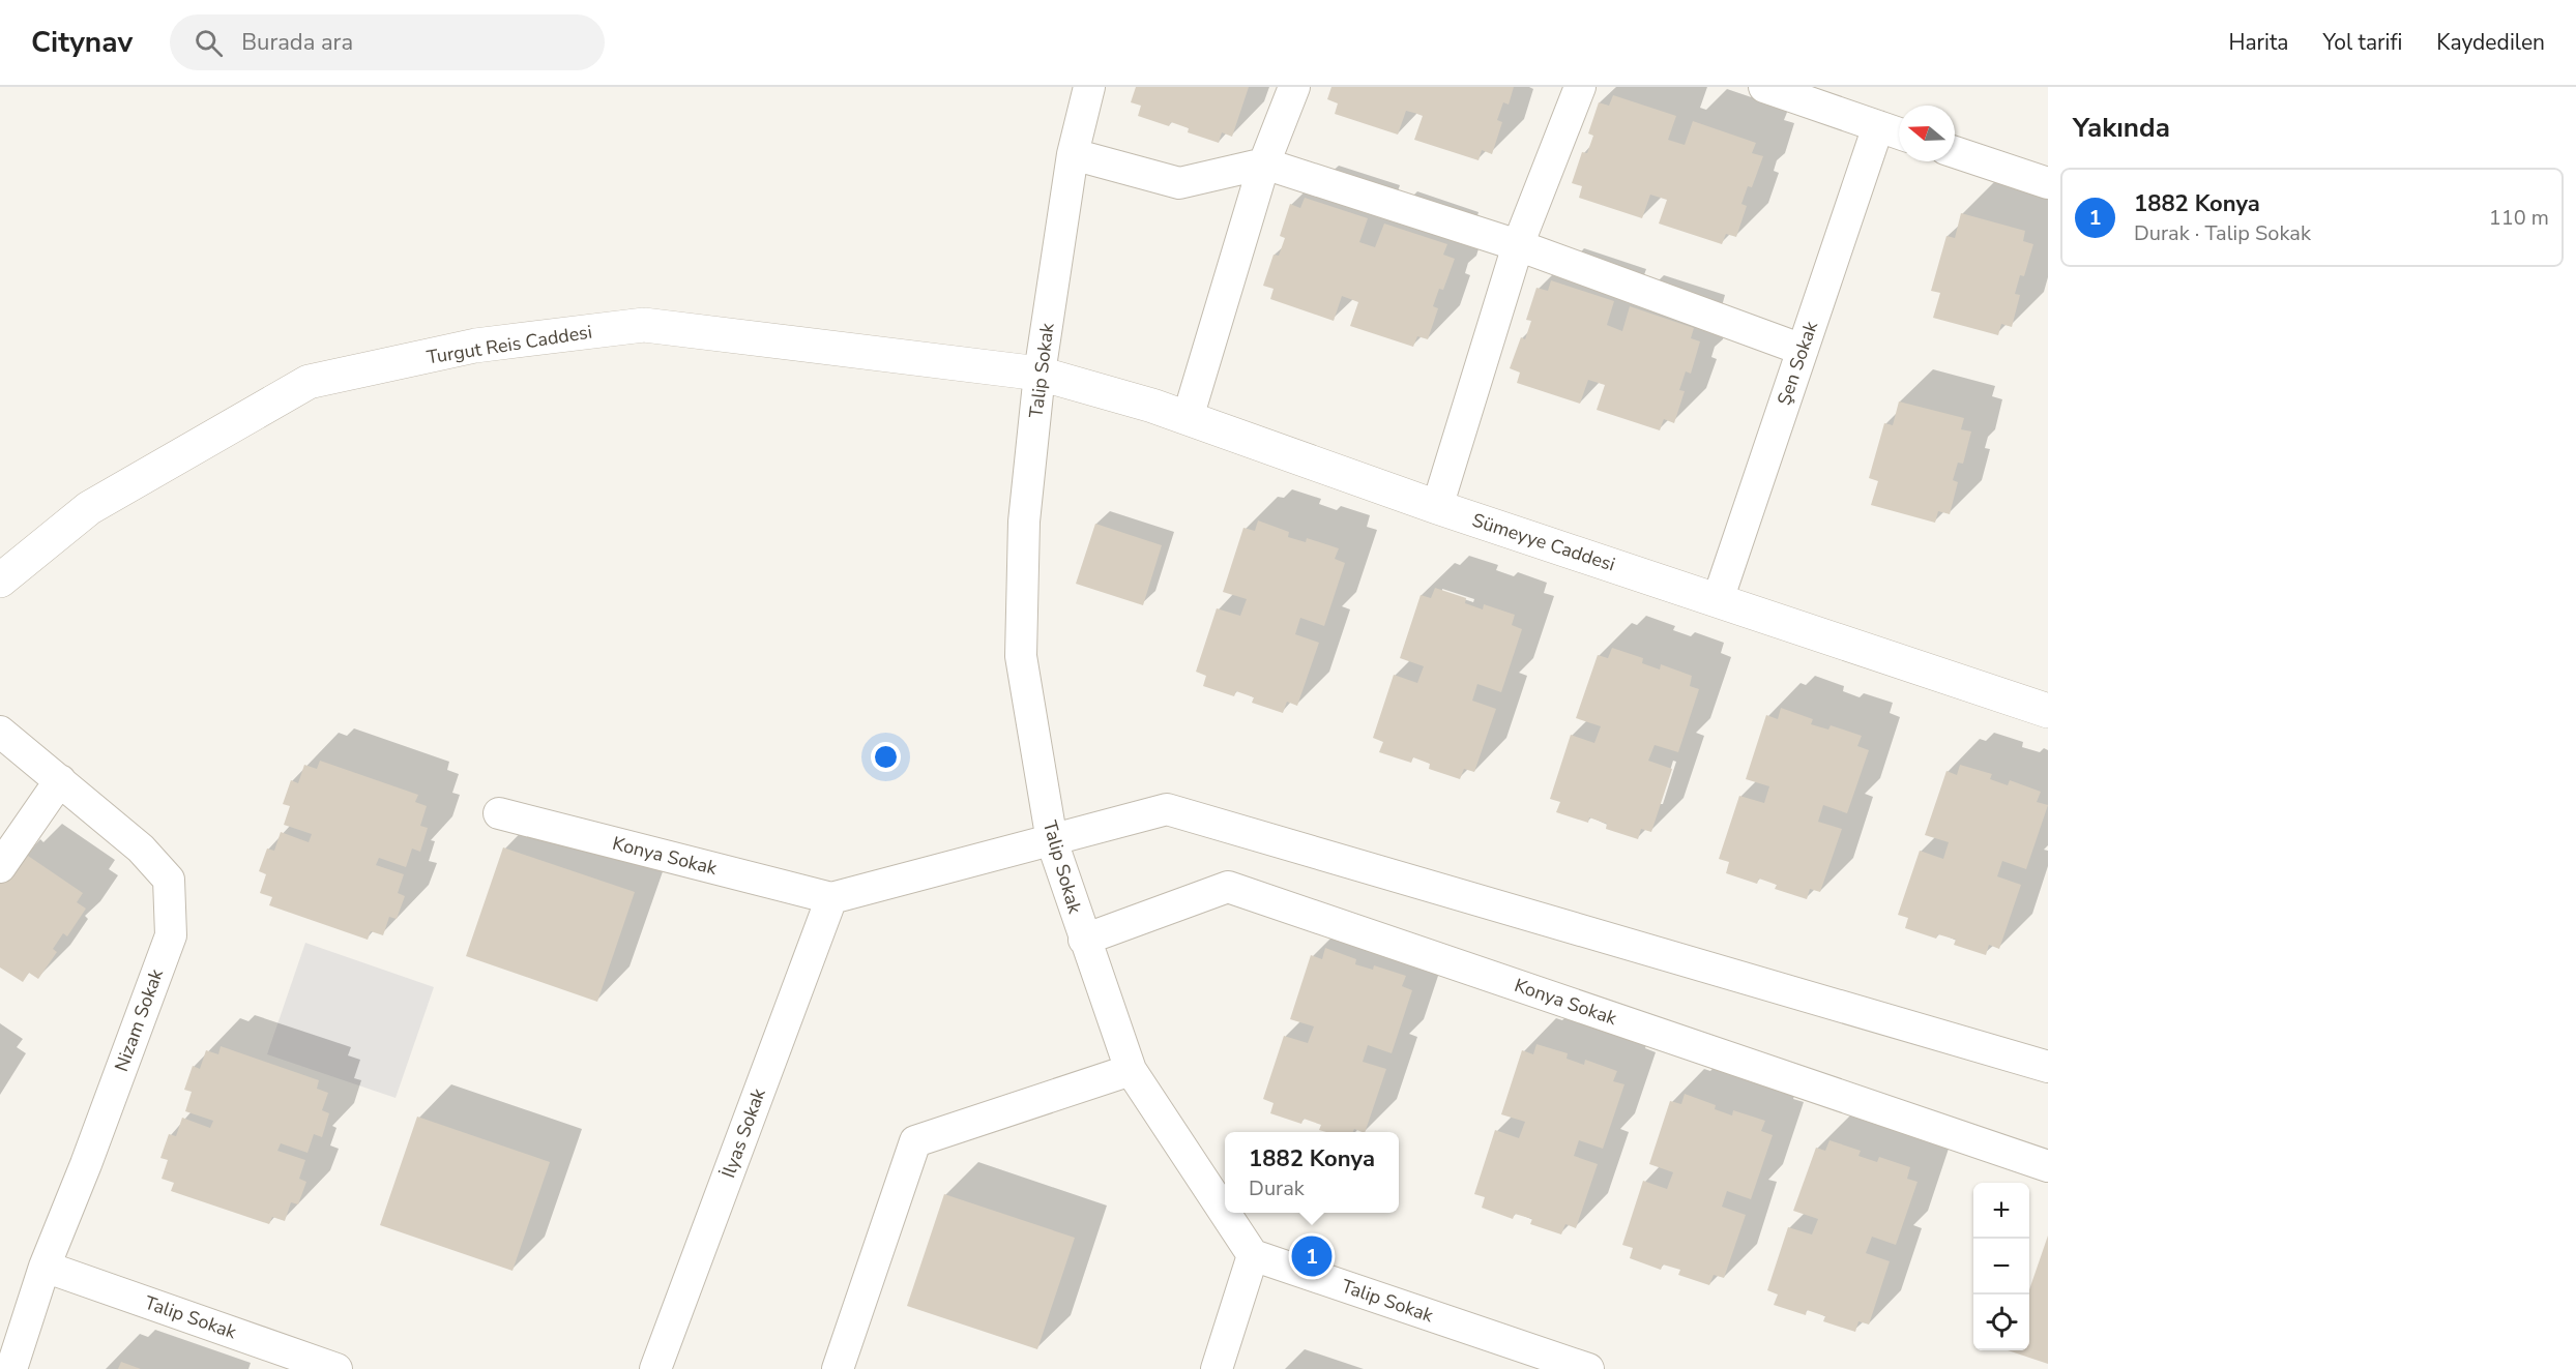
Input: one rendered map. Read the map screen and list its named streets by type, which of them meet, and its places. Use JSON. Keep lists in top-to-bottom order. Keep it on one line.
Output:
{"streets":{"street":["Turgut Reis Caddesi","Şen Sokak","Talip Sokak","Sümeyye Caddesi","Konya Sokak","Nizam Sokak","İlyas Sokak"]},"crossings":[["Turgut Reis Caddesi","Talip Sokak"],["Turgut Reis Caddesi","Sümeyye Caddesi"],["Şen Sokak","Sümeyye Caddesi"],["Talip Sokak","Sümeyye Caddesi"],["Talip Sokak","Konya Sokak"],["Talip Sokak","Nizam Sokak"],["Konya Sokak","İlyas Sokak"]],"north":"left","page":{"header":"Citynav","search":"Burada ara","nav":["Harita","Yol tarifi","Kaydedilen"],"heading":"Yakında","list":[{"mark":"1","name":"1882 Konya","note":"Durak · Talip Sokak","value":"110 m"}],"popup":["1882 Konya","Durak"],"map_buttons":["+","−"],"pins":"1"}}
